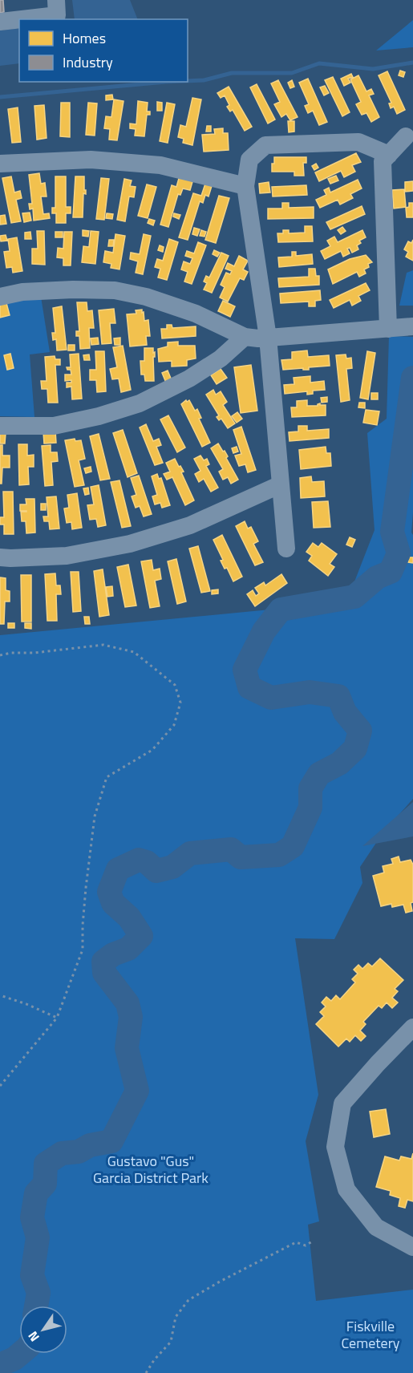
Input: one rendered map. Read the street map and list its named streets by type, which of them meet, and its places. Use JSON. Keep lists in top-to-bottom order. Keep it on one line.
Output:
{"parks":["Gustavo \"Gus\" Garcia District Park","Fiskville Cemetery"],"legend":["Homes","Industry"],"north":"bottom left"}
